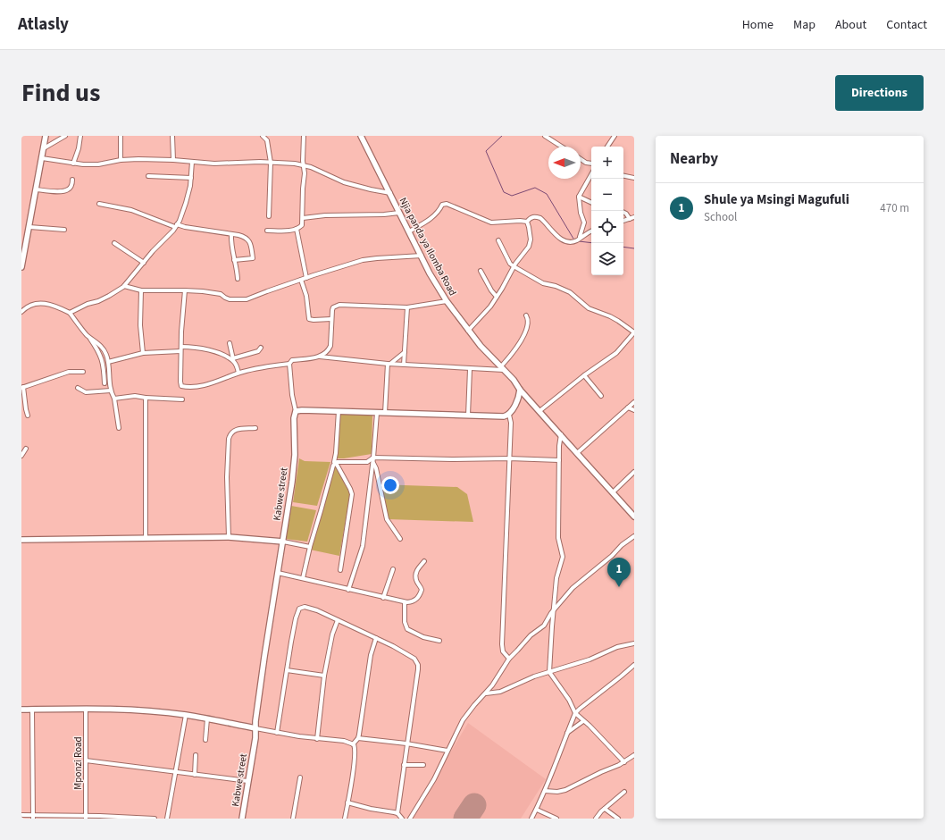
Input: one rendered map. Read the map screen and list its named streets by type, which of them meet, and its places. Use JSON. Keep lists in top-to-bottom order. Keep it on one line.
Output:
{"streets":{"main road":["Njia panda ya Ilomba Road","Kabwe street"],"street":["Mponzi Road"]},"north":"left","page":{"header":"Atlasly","nav":["Home","Map","About","Contact"],"title":"Find us","buttons":"Directions","heading":"Nearby","map_buttons":["+","−"],"list":[{"mark":"1","name":"Shule ya Msingi Magufuli","note":"School","value":"470 m"}],"pins":"1"}}
